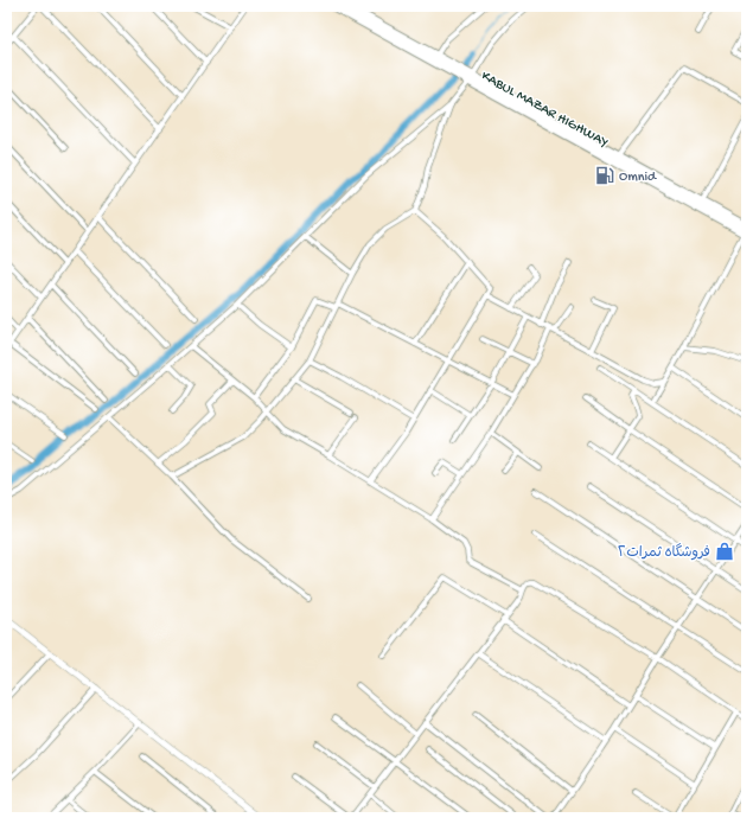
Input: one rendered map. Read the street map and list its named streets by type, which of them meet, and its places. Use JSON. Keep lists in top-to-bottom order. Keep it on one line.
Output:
{"streets":{"highway":["KABUL MAZAR HIGHWAY"]},"places":{"fuel station":["Omnid"],"shop":["فروشگاه ثمرات٢"]}}
